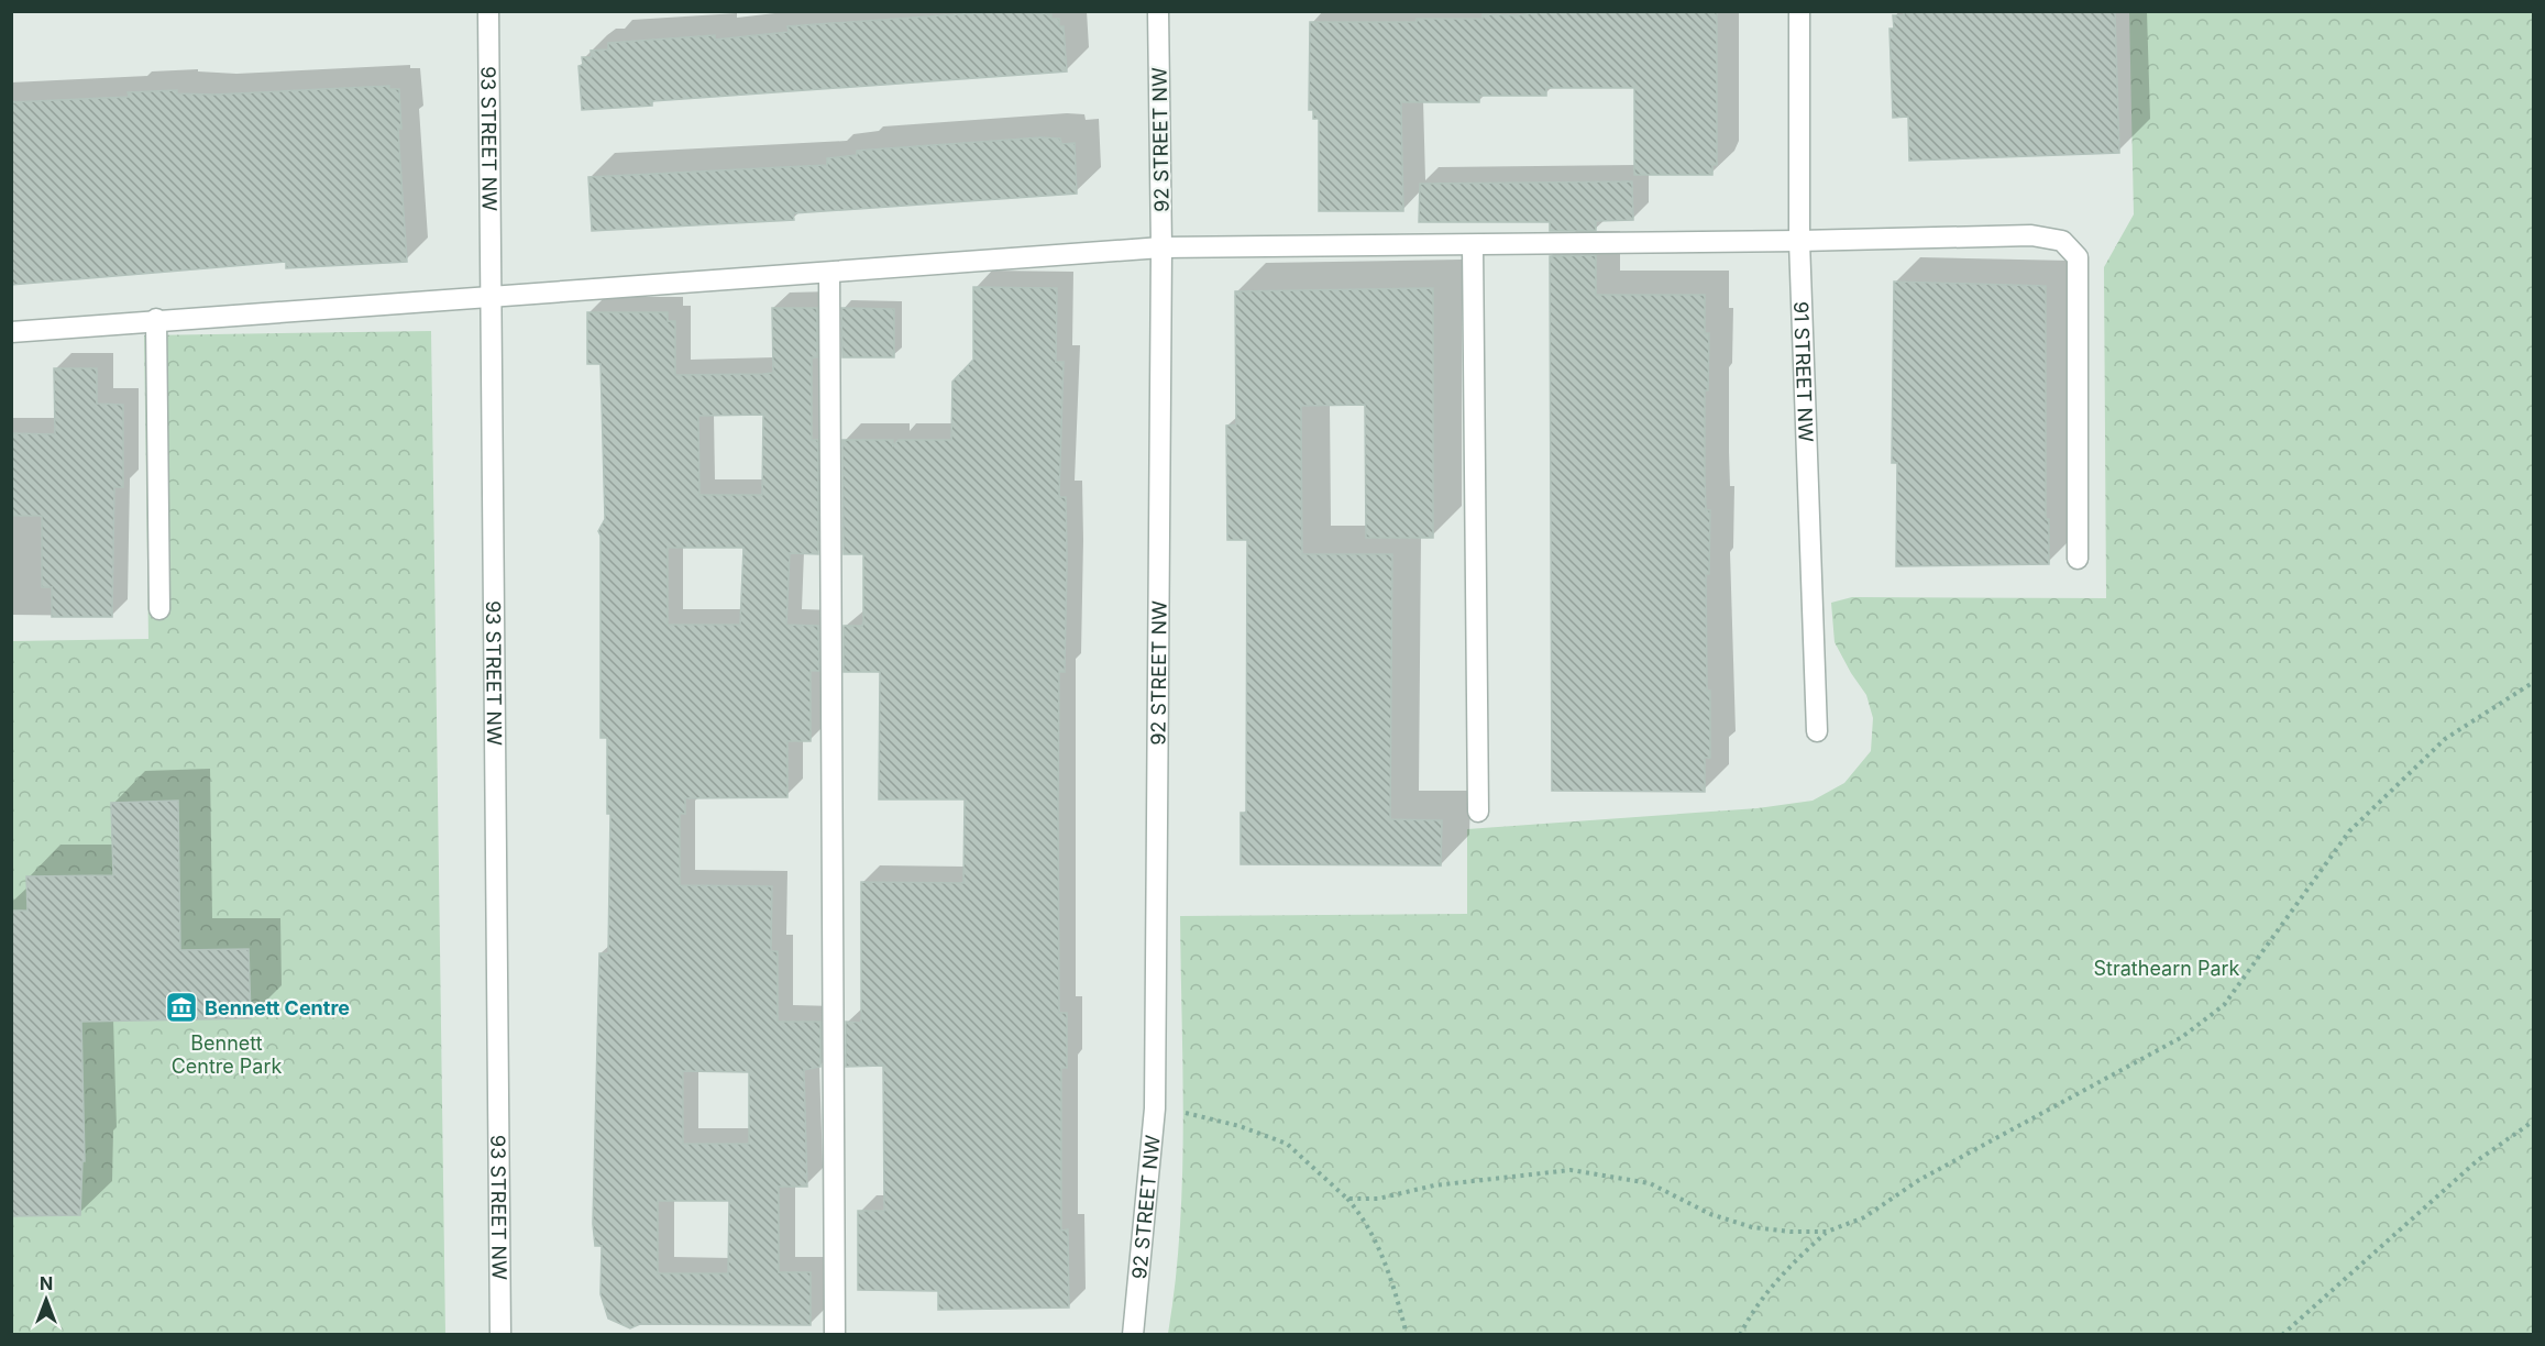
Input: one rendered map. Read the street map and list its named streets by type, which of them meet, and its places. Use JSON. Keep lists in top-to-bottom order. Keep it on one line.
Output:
{"streets":{"street":["93 STREET NW","92 STREET NW","91 STREET NW"]},"parks":["Strathearn Park","Bennett Centre Park"],"places":{"museum":["Bennett Centre"]},"north":"top"}
